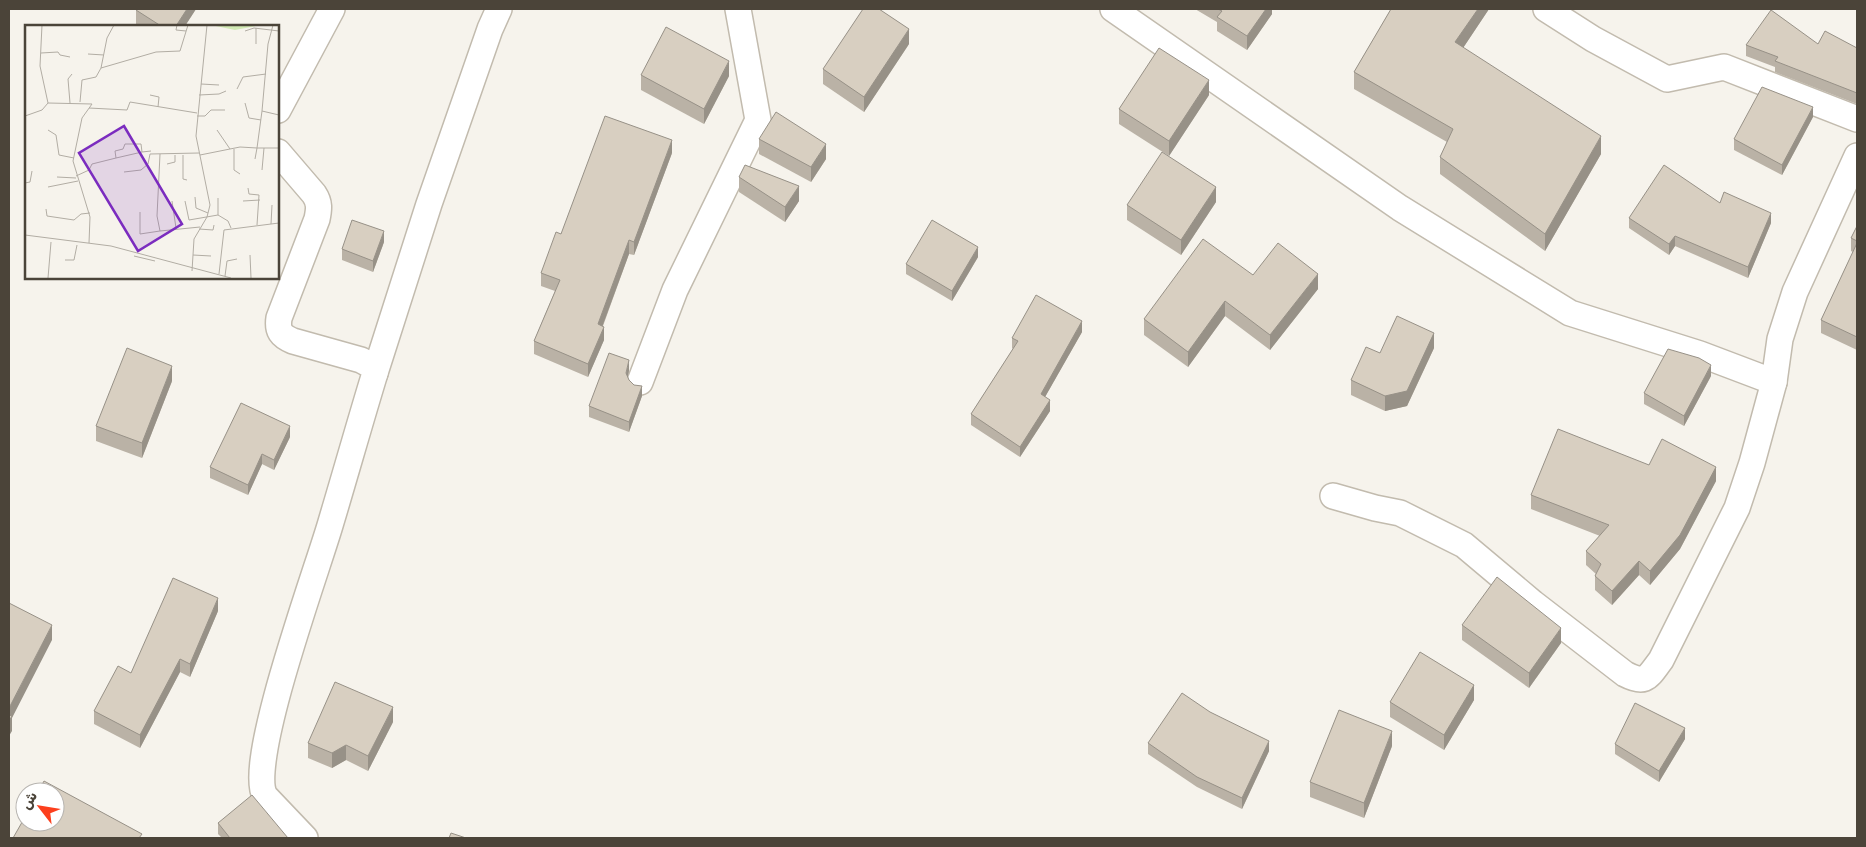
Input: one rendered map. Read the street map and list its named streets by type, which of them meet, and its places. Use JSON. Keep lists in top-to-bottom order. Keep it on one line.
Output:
{"north":"top left"}
